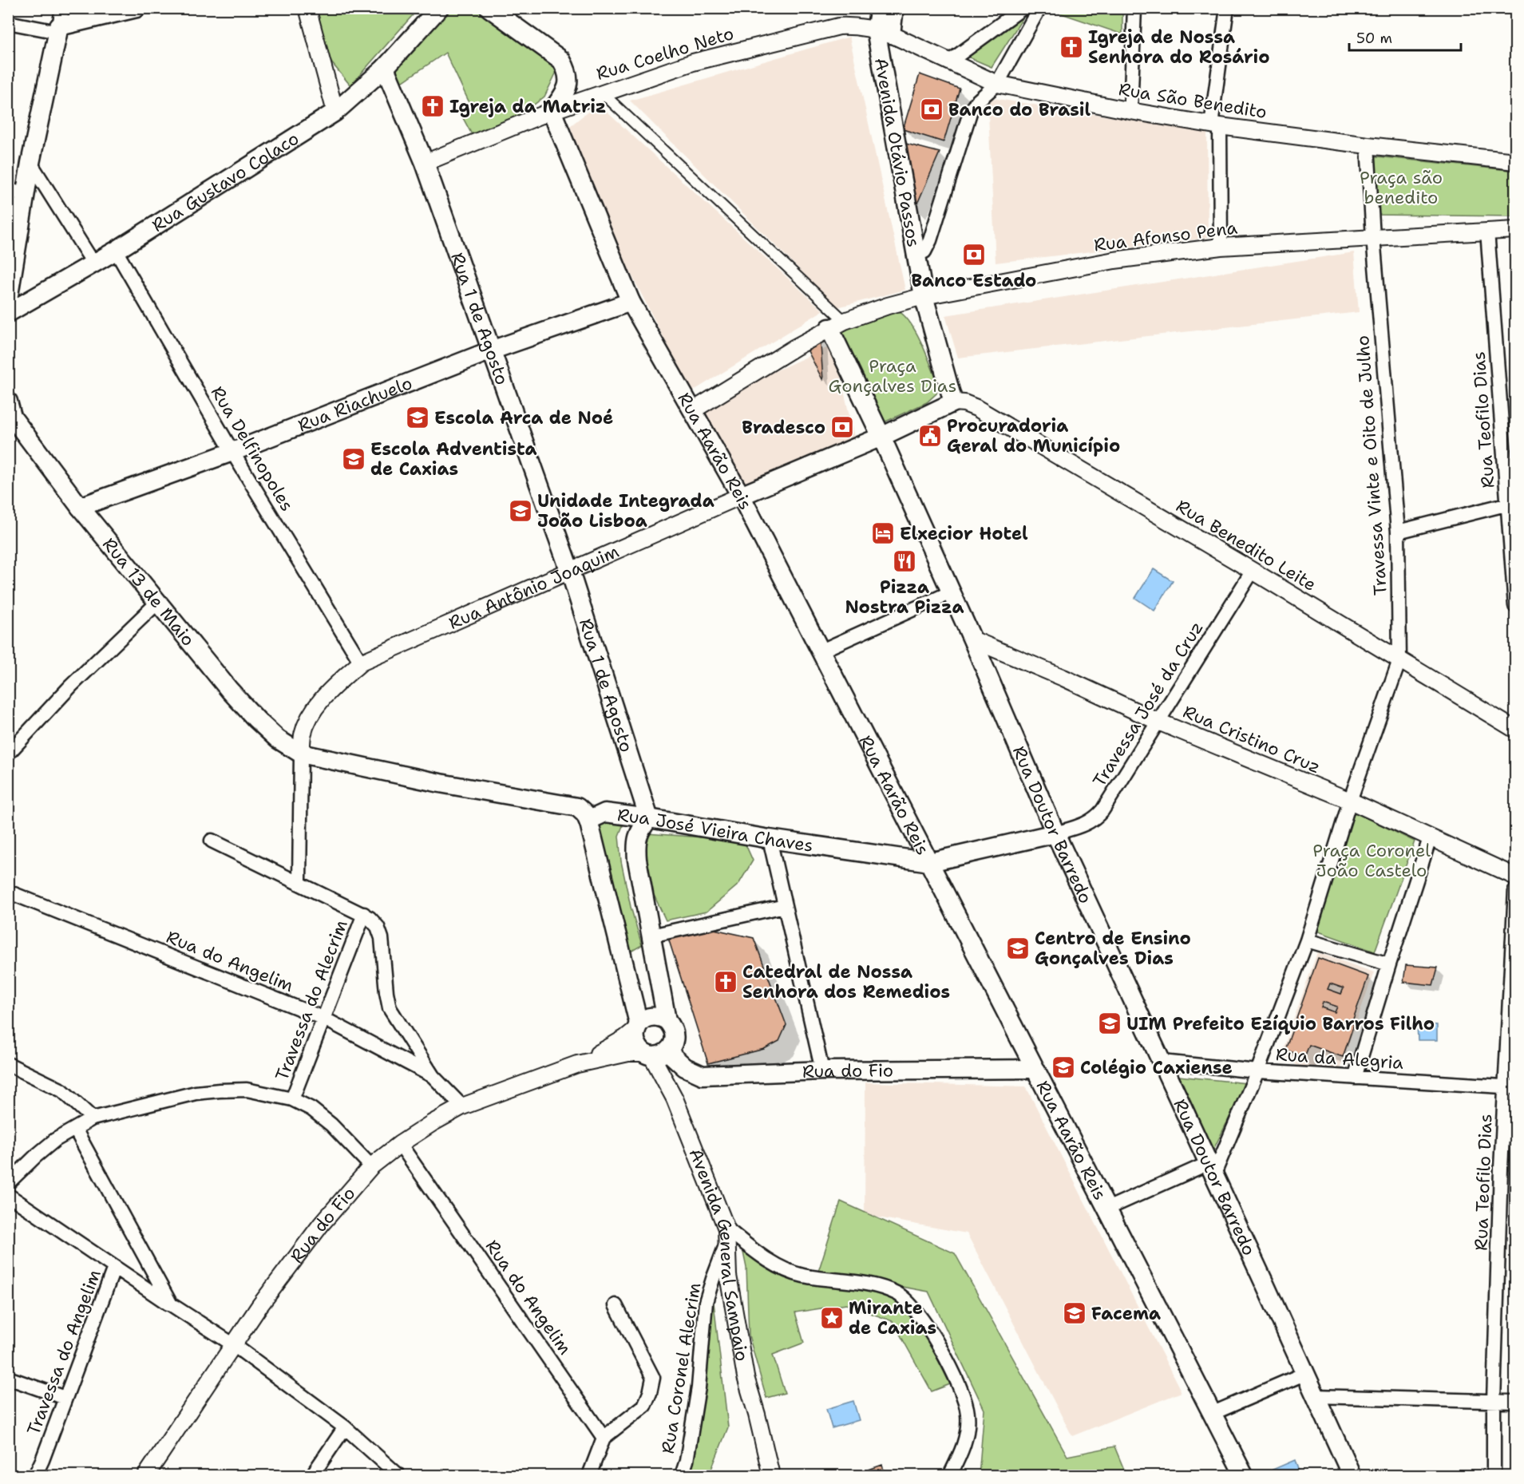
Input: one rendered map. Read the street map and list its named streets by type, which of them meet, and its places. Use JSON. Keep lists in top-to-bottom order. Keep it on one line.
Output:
{"streets":{"main road":["Avenida Otávio Passos","Rua Gustavo Colaco","Rua 1 de Agosto","Rua Riachuelo","Rua Aarão Reis","Rua Antônio Joaquim","Rua 13 de Maio","Rua Doutor Barredo","Rua José Vieira Chaves","Rua do Fio"],"street":["Rua Coelho Neto","Rua São Benedito","Rua Afonso Pena","Rua Teofilo Dias","Rua Delfinopoles","Travessa Vinte e Oito de Julho","Rua Benedito Leite","Travessa José da Cruz","Rua Cristino Cruz","Rua do Angelim","Travessa do Alecrim","Rua da Alegria","Avenida General Sampaio","Travessa do Angelim","Rua Coronel Alecrim"]},"crossings":[["Rua Coelho Neto","Rua São Benedito"],["Rua Coelho Neto","Avenida Otávio Passos"],["Rua Coelho Neto","Rua 1 de Agosto"],["Rua Coelho Neto","Rua Aarão Reis"],["Rua São Benedito","Avenida Otávio Passos"],["Rua São Benedito","Travessa Vinte e Oito de Julho"],["Avenida Otávio Passos","Rua Afonso Pena"],["Avenida Otávio Passos","Rua Benedito Leite"],["Avenida Otávio Passos","Rua Antônio Joaquim"],["Rua Gustavo Colaco","Rua 1 de Agosto"],["Rua Gustavo Colaco","Rua Delfinopoles"],["Rua Afonso Pena","Rua Teofilo Dias"],["Rua Afonso Pena","Rua Aarão Reis"],["Rua Afonso Pena","Travessa Vinte e Oito de Julho"],["Rua Afonso Pena","Rua Doutor Barredo"],["Rua 1 de Agosto","Rua Riachuelo"],["Rua 1 de Agosto","Rua Antônio Joaquim"],["Rua 1 de Agosto","Rua José Vieira Chaves"],["Rua Riachuelo","Rua Delfinopoles"],["Rua Riachuelo","Rua Aarão Reis"],["Rua Riachuelo","Rua 13 de Maio"],["Rua Teofilo Dias","Rua da Alegria"],["Rua Delfinopoles","Rua Antônio Joaquim"],["Rua Aarão Reis","Rua Antônio Joaquim"],["Rua Aarão Reis","Rua José Vieira Chaves"],["Rua Aarão Reis","Rua do Fio"],["Travessa Vinte e Oito de Julho","Rua Benedito Leite"],["Travessa Vinte e Oito de Julho","Rua Cristino Cruz"],["Travessa Vinte e Oito de Julho","Rua Doutor Barredo"],["Travessa Vinte e Oito de Julho","Rua da Alegria"],["Rua Benedito Leite","Rua Antônio Joaquim"],["Rua Benedito Leite","Travessa José da Cruz"],["Rua Antônio Joaquim","Rua 13 de Maio"],["Rua Antônio Joaquim","Rua Doutor Barredo"],["Rua Antônio Joaquim","Rua José Vieira Chaves"],["Rua 13 de Maio","Rua José Vieira Chaves"],["Travessa José da Cruz","Rua Cristino Cruz"],["Travessa José da Cruz","Rua Doutor Barredo"],["Travessa José da Cruz","Rua José Vieira Chaves"],["Rua Cristino Cruz","Rua Doutor Barredo"],["Rua Doutor Barredo","Rua José Vieira Chaves"],["Rua Doutor Barredo","Rua da Alegria"],["Rua do Angelim","Travessa do Alecrim"],["Rua do Angelim","Rua do Fio"],["Rua do Fio","Avenida General Sampaio"],["Avenida General Sampaio","Rua Coronel Alecrim"]],"parks":["Praça são benedito","Praça Gonçalves Dias","Praça Coronel João Castelo"],"places":{"church":["Igreja de Nossa Senhora do Rosário","Igreja da Matriz","Catedral de Nossa Senhora dos Remedios"],"bank":["Banco do Brasil","Banco Estado","Bradesco"],"school or university":["Escola Arca de Noé","Escola Adventista de Caxias","Unidade Integrada João Lisboa","Centro de Ensino Gonçalves Dias","UIM Prefeito Ezíquio Barros Filho","Colégio Caxiense","Facema"],"public building":["Procuradoria Geral do Município"],"hotel":["Elxecior Hotel"],"restaurant":["Pizza Nostra Pizza"],"place":["Mirante de Caxias"]},"scale_bar":"50 m"}
